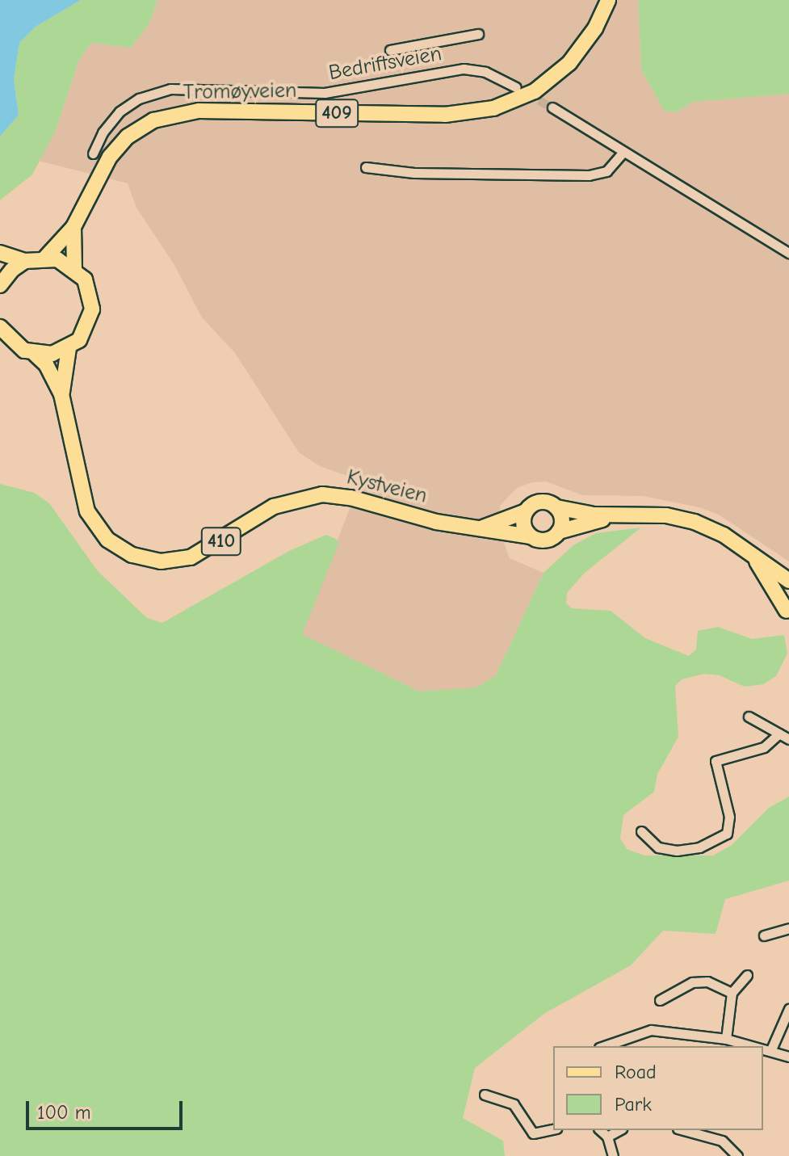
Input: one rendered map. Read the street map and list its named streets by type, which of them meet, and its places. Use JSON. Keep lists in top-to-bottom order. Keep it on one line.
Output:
{"streets":{"main road":["Tromøyveien","409","Kystveien","410"],"street":["Bedriftsveien"]},"crossings":[["Tromøyveien","409"],["409","Kystveien"],["Kystveien","410"]],"legend":["Road","Park"],"scale_bar":"100 m"}
